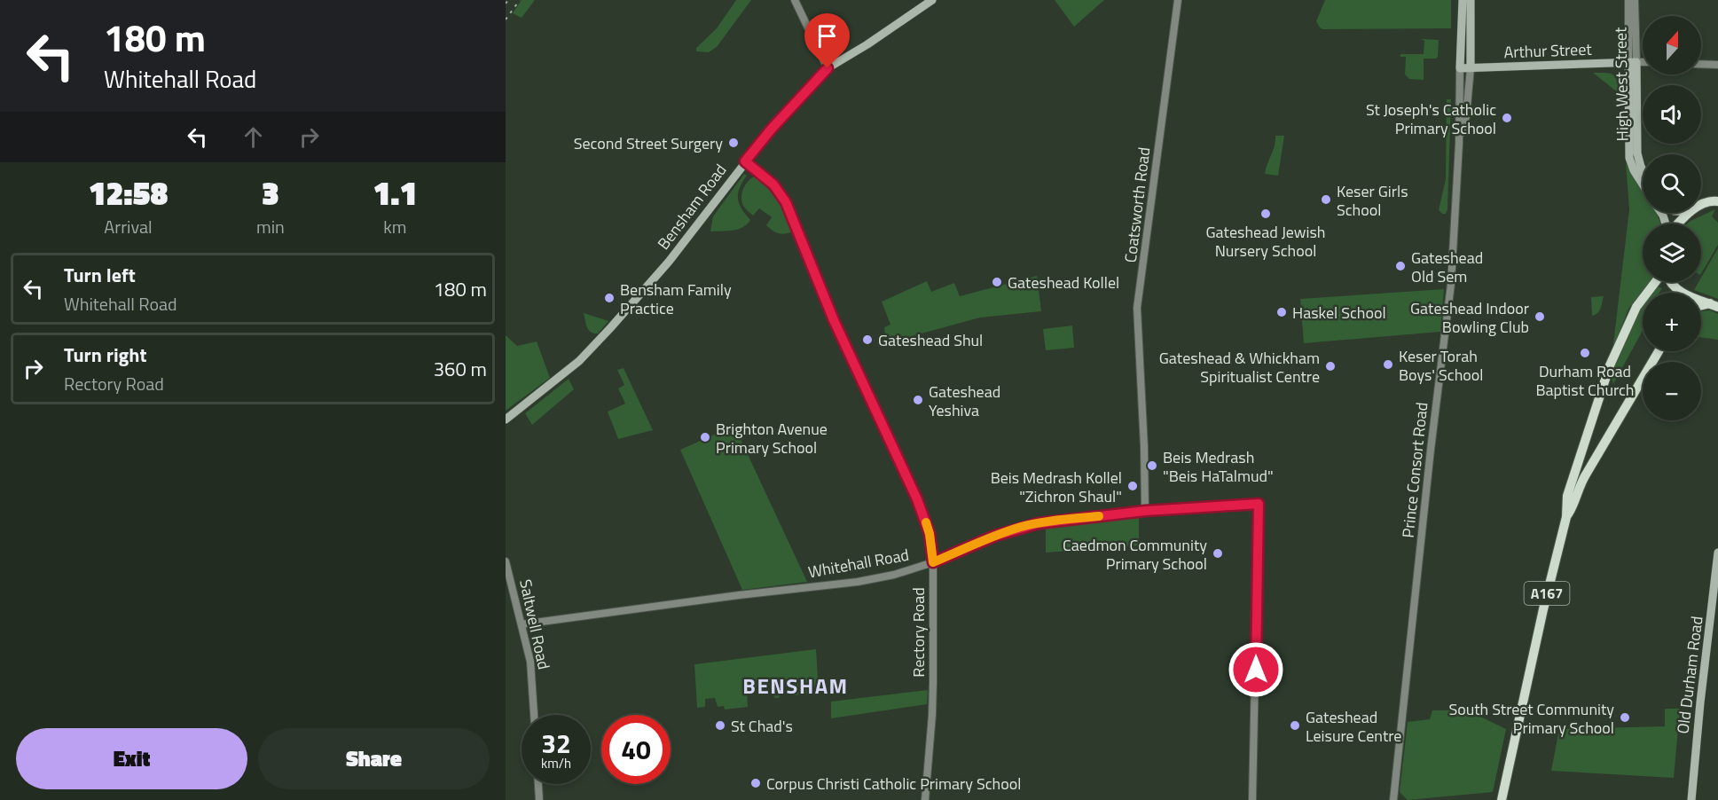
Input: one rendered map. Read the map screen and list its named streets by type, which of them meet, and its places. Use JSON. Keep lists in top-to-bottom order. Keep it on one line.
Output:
{"streets":{"main road":["Arthur Street","High West Street","Bensham Road","Prince Consort Road","A167","Old Durham Road"],"street":["Coatsworth Road","Whitehall Road","Saltwell Road","Rectory Road"]},"crossings":[["Arthur Street","High West Street"],["Arthur Street","Prince Consort Road"],["Coatsworth Road","Whitehall Road"],["Bensham Road","Rectory Road"],["Whitehall Road","Saltwell Road"],["Whitehall Road","Rectory Road"]],"districts":["BENSHAM"],"places":["St Joseph's Catholic Primary School","Second Street Surgery","Keser Girls School","Gateshead Jewish Nursery School","Gateshead Old Sem","Gateshead Kollel","Bensham Family Practice","Haskel School","Gateshead Indoor Bowling Club","Gateshead Shul","Durham Road Baptist Church","Keser Torah Boys' School","Gateshead & Whickham Spiritualist Centre","Gateshead Yeshiva","Brighton Avenue Primary School","Beis Medrash \"Beis HaTalmud\"","Beis Medrash Kollel \"Zichron Shaul\"","Caedmon Community Primary School","South Street Community Primary School","St Chad's","Gateshead Leisure Centre","Corpus Christi Catholic Primary School"],"north":"top","page":{"turn":["180 m","Whitehall Road"],"map_buttons":["+","−"],"eta":["12:58","Arrival","3","min","1.1","km"],"list":[{"name":"Turn left","note":"Whitehall Road","value":"180 m"},{"name":"Turn right","note":"Rectory Road","value":"360 m"}],"speed":"32 km/h","limit":"40","buttons":["Exit","Share"]}}
